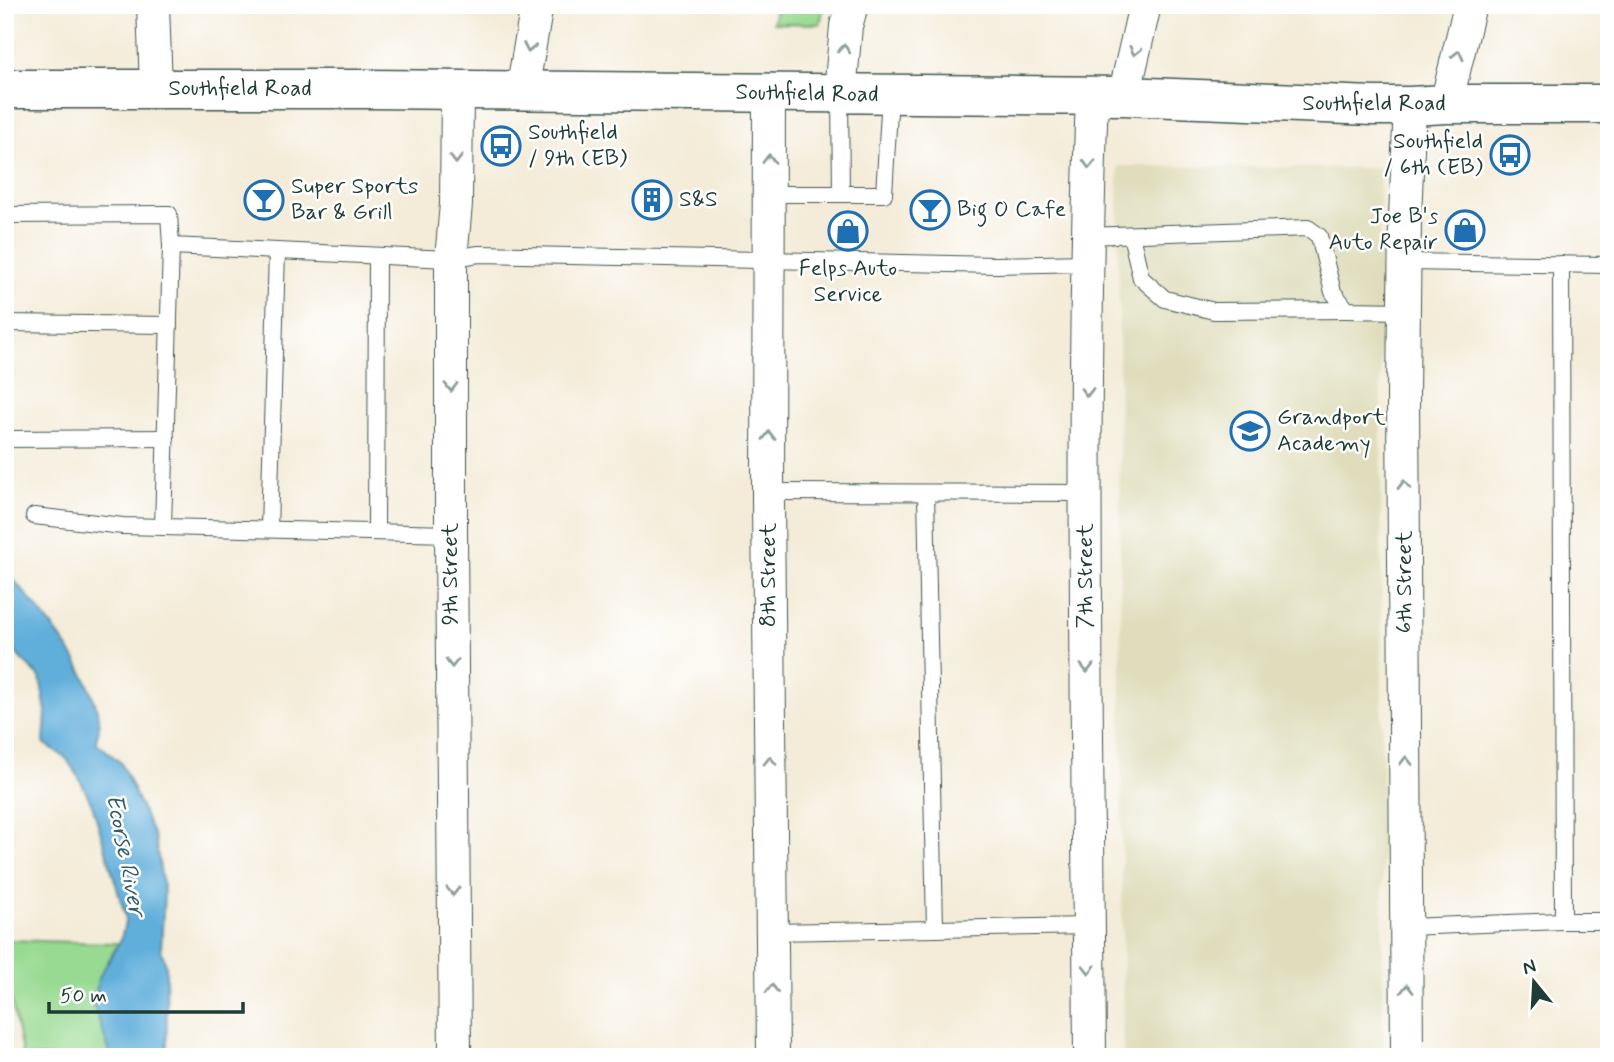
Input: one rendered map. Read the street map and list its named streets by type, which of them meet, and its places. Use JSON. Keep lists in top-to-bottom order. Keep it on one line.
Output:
{"streets":{"main road":["Southfield Road"],"street":["9th Street","8th Street","7th Street","6th Street"]},"crossings":[["Southfield Road","9th Street"],["Southfield Road","8th Street"],["Southfield Road","7th Street"],["Southfield Road","6th Street"]],"one_way":["9th Street","8th Street","7th Street","6th Street"],"water":["Ecorse River"],"places":{"bus stop":["Southfield / 9th (EB)","Southfield / 6th (EB)"],"bar":["Super Sports Bar & Grill","Big O Cafe"],"building":["S&S"],"shop":["Joe B's Auto Repair","Felps Auto Service"],"school or university":["Grandport Academy"]},"scale_bar":"50 m","north":"top"}
